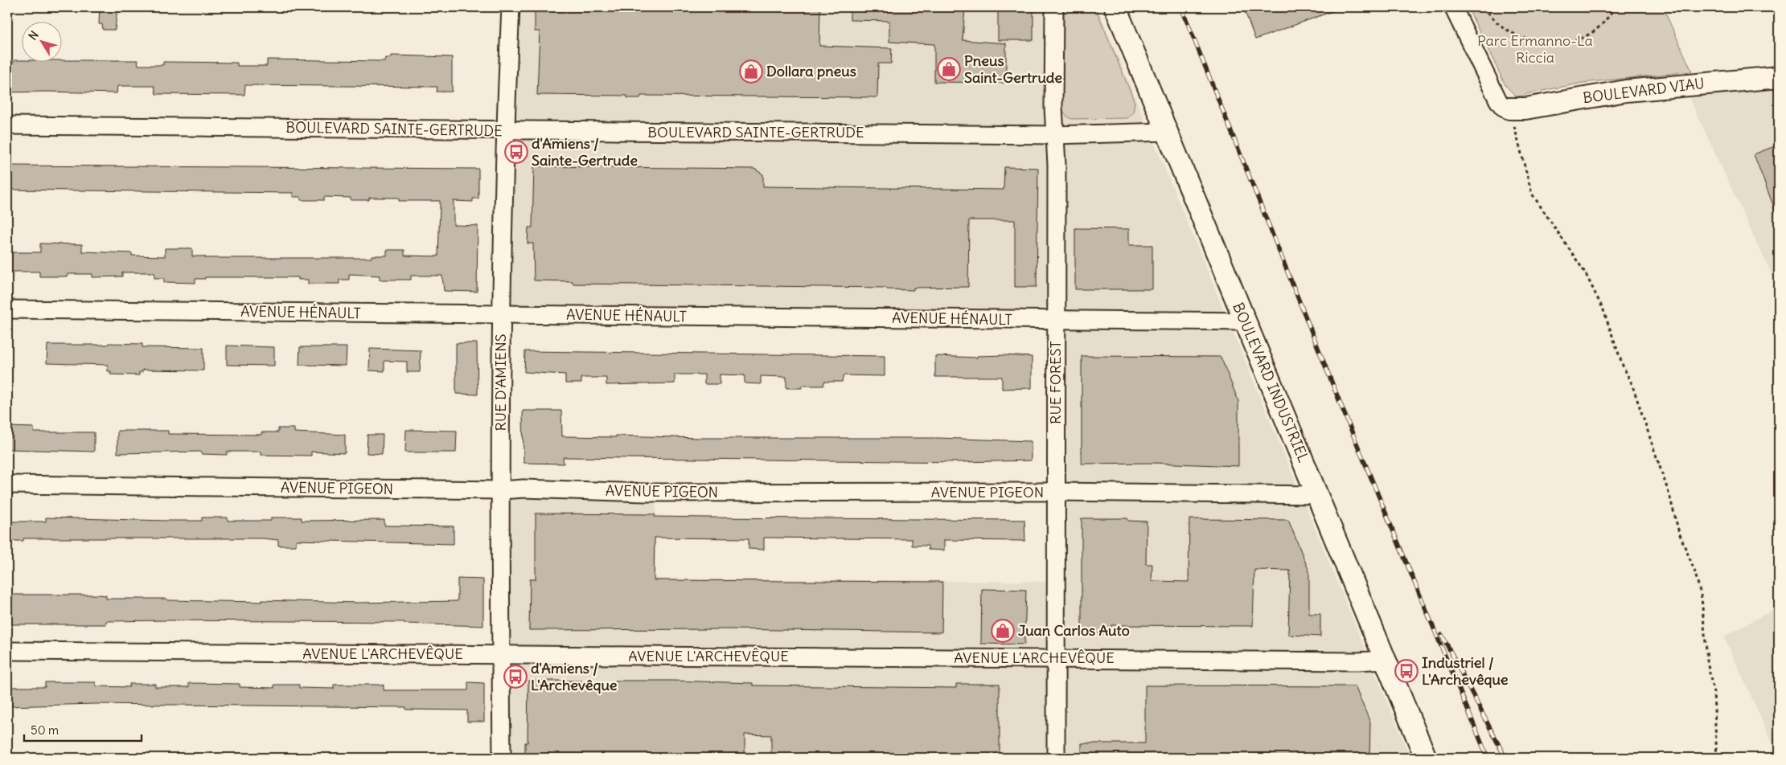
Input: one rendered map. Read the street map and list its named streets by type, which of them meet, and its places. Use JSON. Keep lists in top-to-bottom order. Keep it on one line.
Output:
{"streets":{"street":["BOULEVARD VIAU","BOULEVARD SAINTE-GERTRUDE","AVENUE HÉNAULT","RUE D'AMIENS","RUE FOREST","BOULEVARD INDUSTRIEL","AVENUE PIGEON","AVENUE L'ARCHEVÊQUE"]},"crossings":[["BOULEVARD SAINTE-GERTRUDE","RUE D'AMIENS"],["BOULEVARD SAINTE-GERTRUDE","RUE FOREST"],["BOULEVARD SAINTE-GERTRUDE","BOULEVARD INDUSTRIEL"],["AVENUE HÉNAULT","RUE D'AMIENS"],["AVENUE HÉNAULT","RUE FOREST"],["AVENUE HÉNAULT","BOULEVARD INDUSTRIEL"],["RUE D'AMIENS","AVENUE PIGEON"],["RUE D'AMIENS","AVENUE L'ARCHEVÊQUE"],["RUE FOREST","AVENUE PIGEON"],["RUE FOREST","AVENUE L'ARCHEVÊQUE"],["BOULEVARD INDUSTRIEL","AVENUE PIGEON"],["BOULEVARD INDUSTRIEL","AVENUE L'ARCHEVÊQUE"]],"parks":["Parc Ermanno-La Riccia"],"places":{"shop":["Pneus Saint-Gertrude","Dollara pneus","Juan Carlos Auto"],"bus stop":["d'Amiens / Sainte-Gertrude","Industriel / L'Archevêque","d'Amiens / L'Archevêque"]},"scale_bar":"50 m","north":"top left"}
